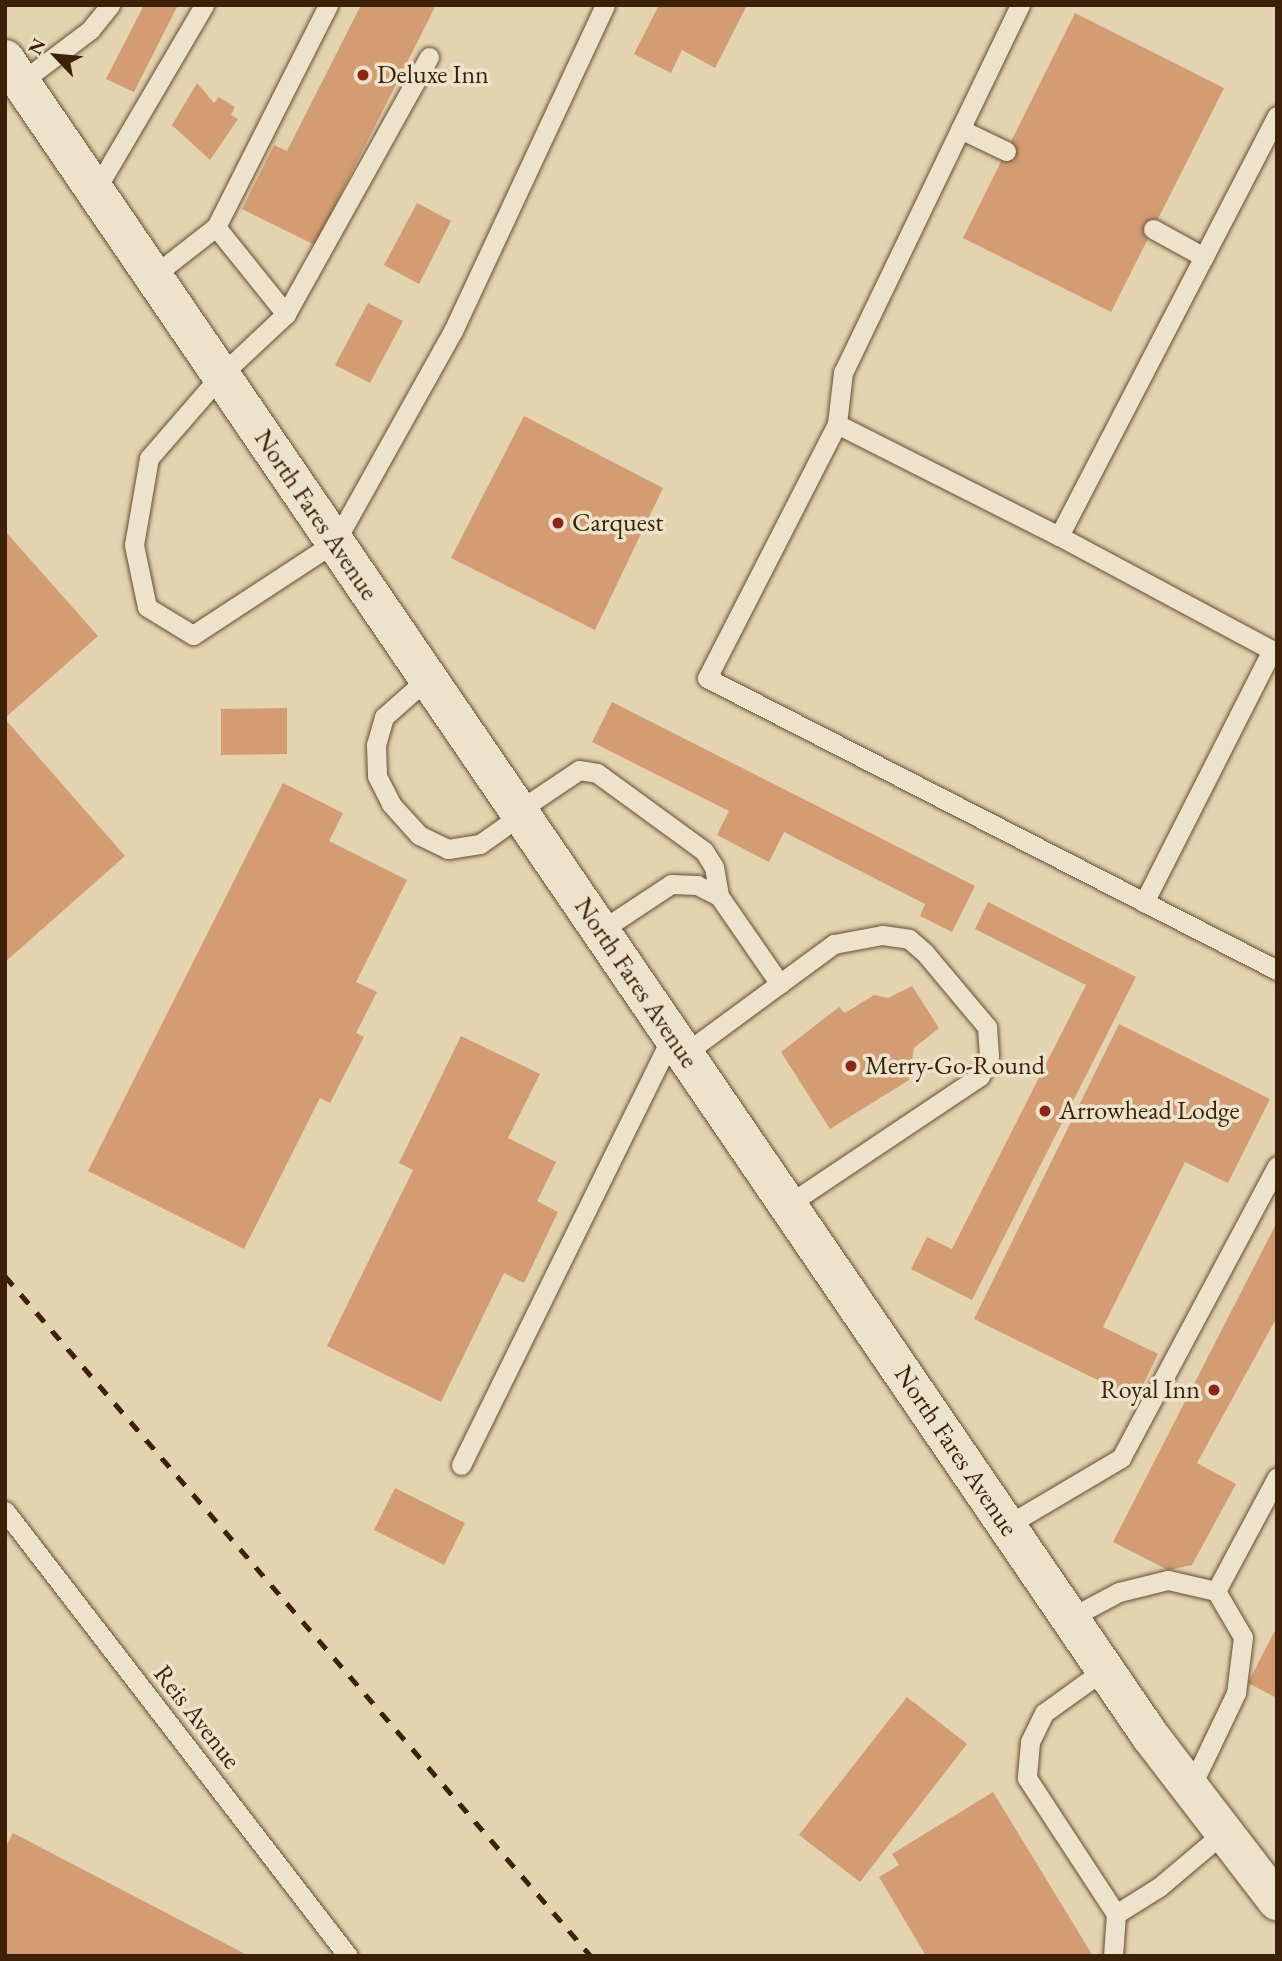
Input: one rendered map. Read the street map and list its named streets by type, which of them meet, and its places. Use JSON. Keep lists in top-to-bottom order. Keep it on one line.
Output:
{"streets":{"street":["North Fares Avenue"],"lane":["Reis Avenue"]},"places":["Deluxe Inn","Carquest","Merry-Go-Round","Arrowhead Lodge","Royal Inn"],"north":"top left"}
